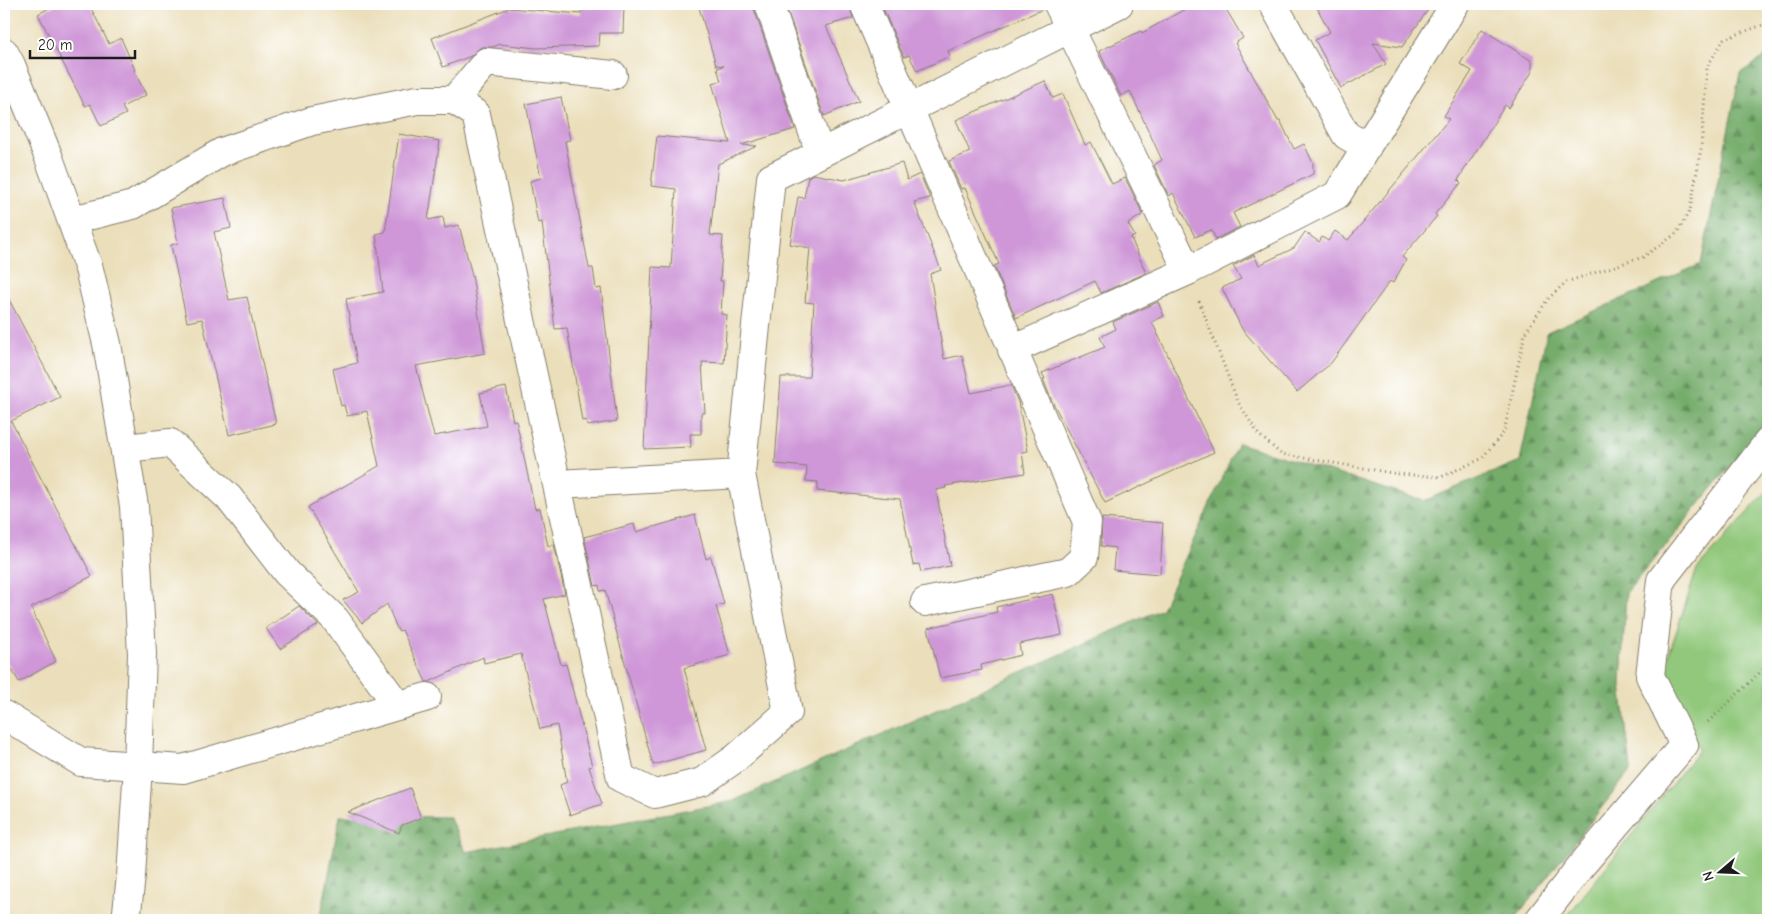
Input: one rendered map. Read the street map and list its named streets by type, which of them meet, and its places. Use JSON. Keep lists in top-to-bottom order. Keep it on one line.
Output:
{"scale_bar":"20 m","north":"left"}
